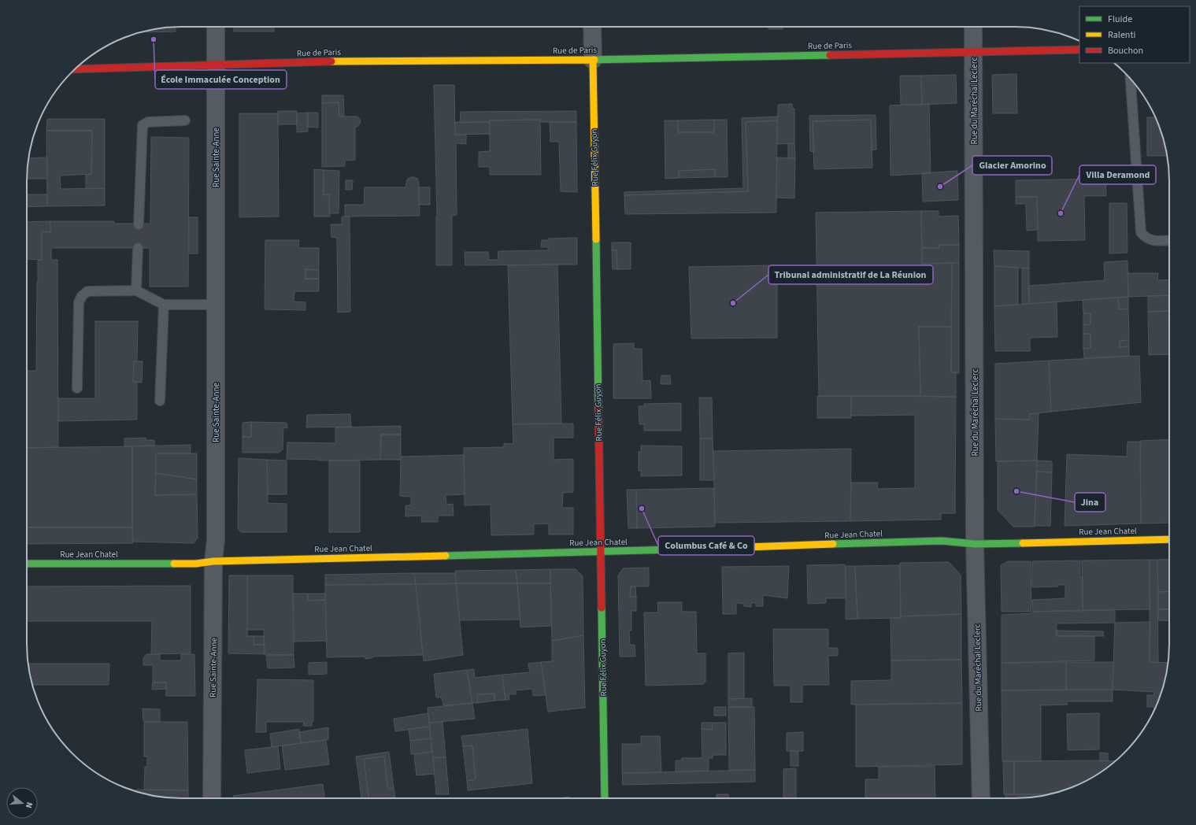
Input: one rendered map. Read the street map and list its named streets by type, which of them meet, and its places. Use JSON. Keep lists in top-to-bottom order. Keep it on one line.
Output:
{"streets":{"street":["Rue de Paris","Rue du Maréchal Leclerc","Rue Sainte-Anne","Rue Félix Guyon","Rue Jean Chatel"]},"crossings":[["Rue de Paris","Rue du Maréchal Leclerc"],["Rue de Paris","Rue Sainte-Anne"],["Rue de Paris","Rue Félix Guyon"],["Rue du Maréchal Leclerc","Rue Jean Chatel"],["Rue Sainte-Anne","Rue Jean Chatel"],["Rue Félix Guyon","Rue Jean Chatel"]],"places":["École Immaculée Conception","Glacier Amorino","Villa Deramond","Tribunal administratif de La Réunion","Jina","Columbus Café & Co"],"legend":["Fluide","Ralenti","Bouchon"],"north":"right"}
